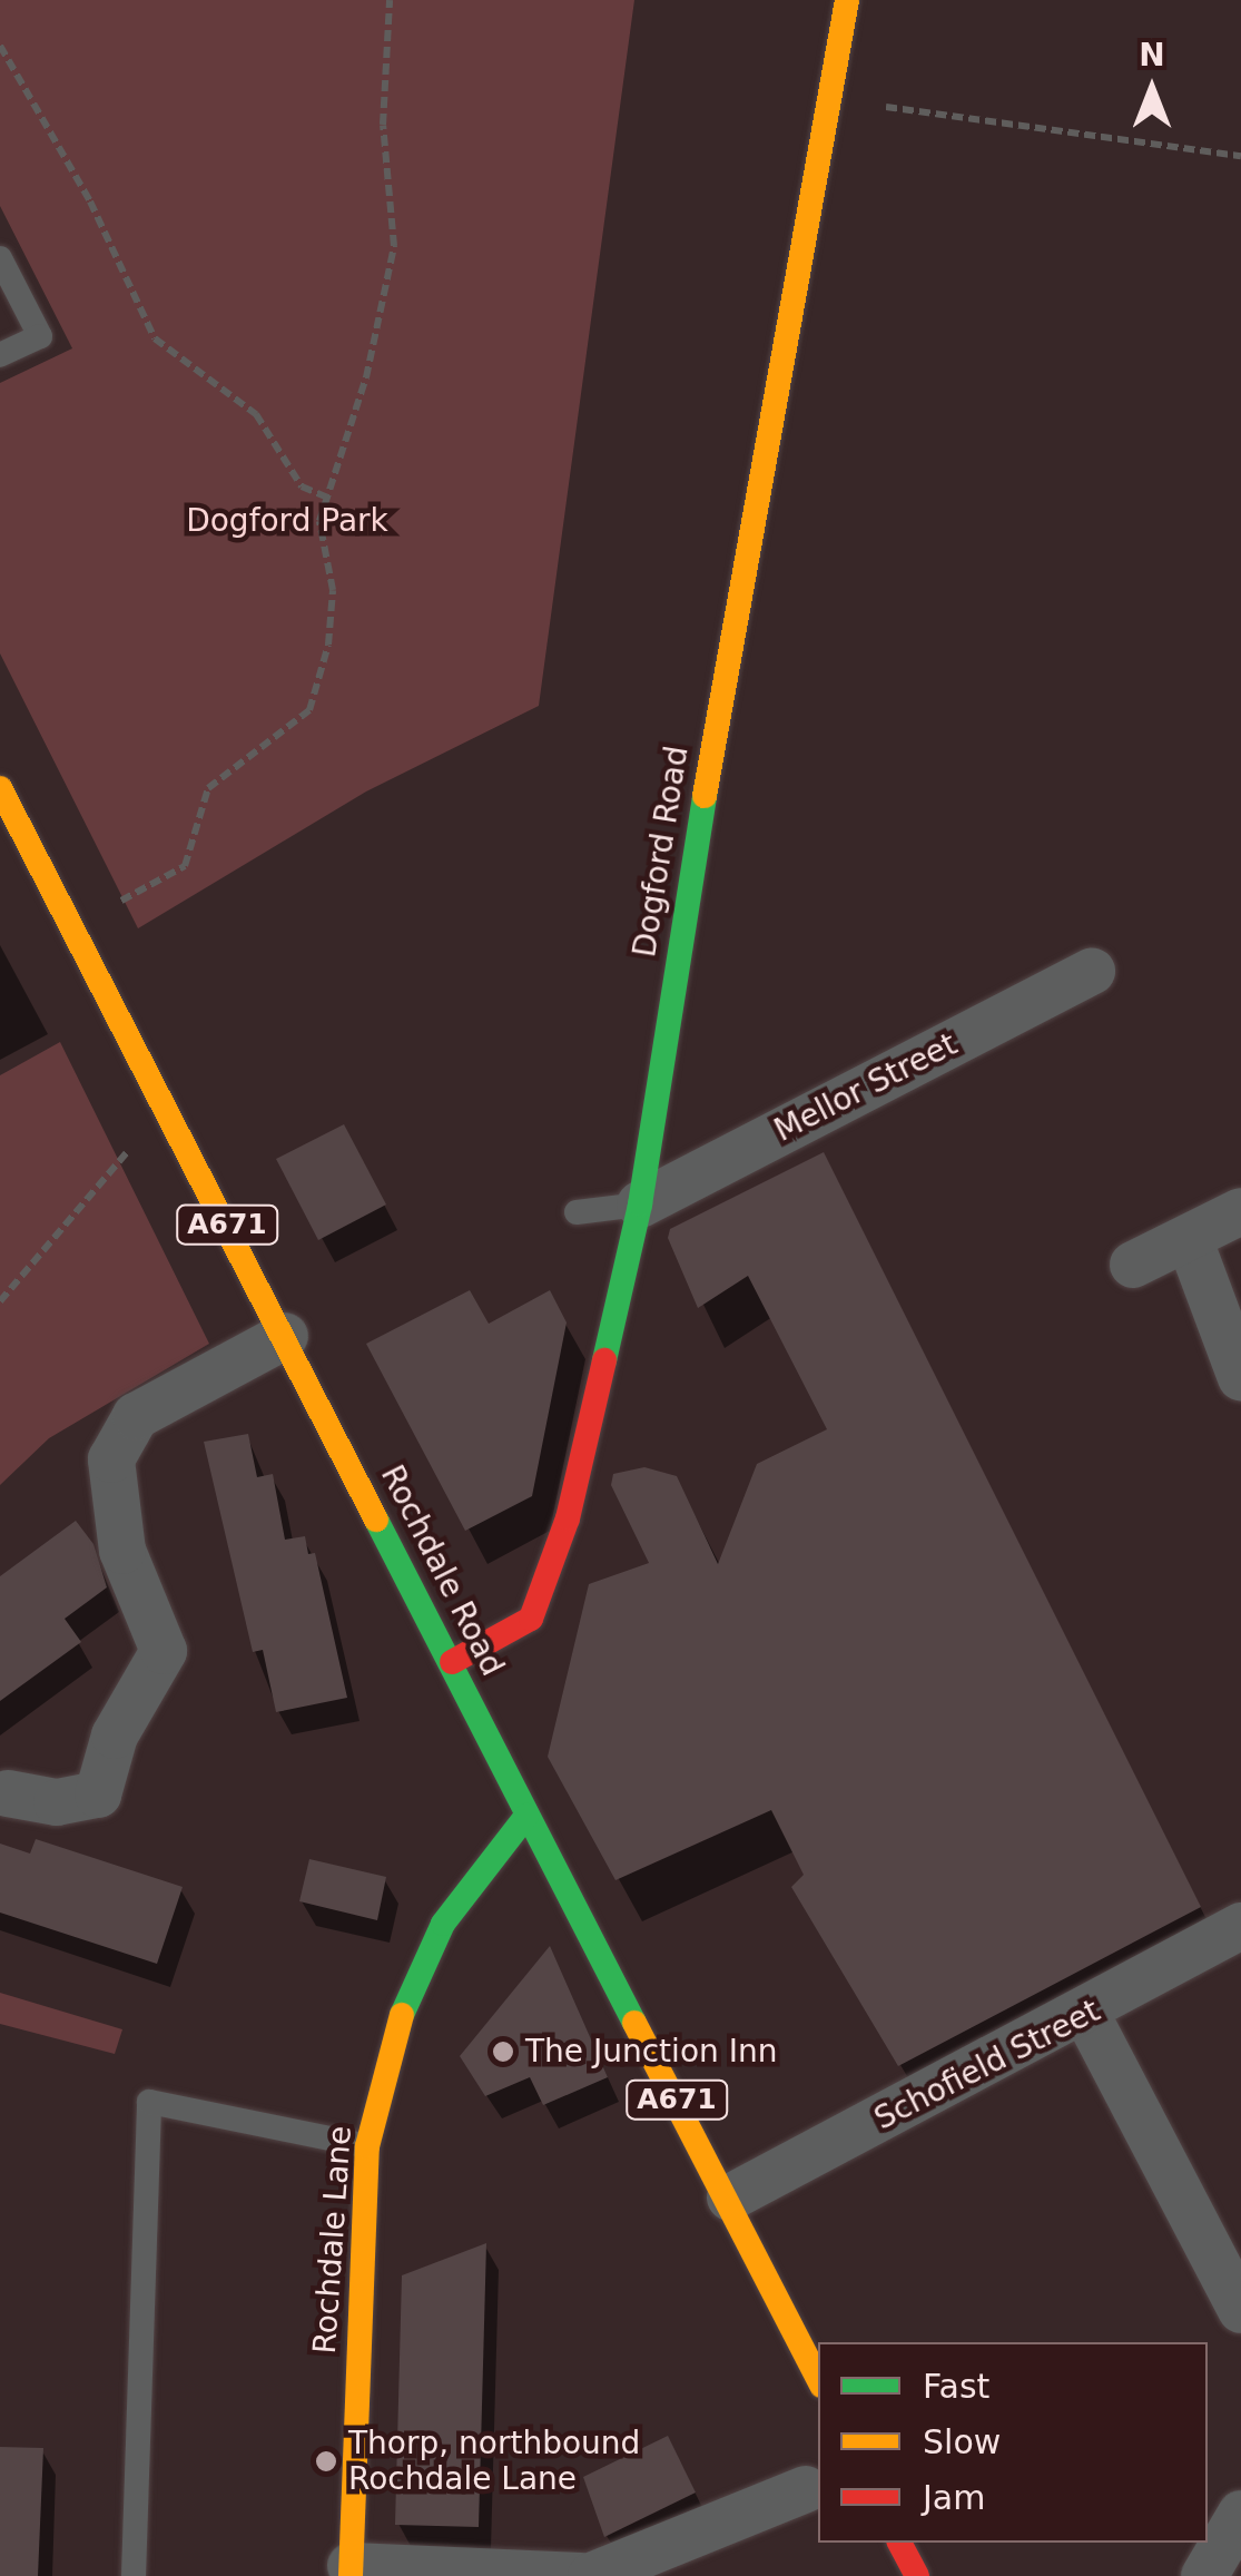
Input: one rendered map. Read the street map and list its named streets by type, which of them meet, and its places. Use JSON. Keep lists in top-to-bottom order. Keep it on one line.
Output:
{"streets":{"street":["Dogford Road","Mellor Street","A671","Rochdale Road","Schofield Street","Rochdale Lane"]},"crossings":[["Dogford Road","Mellor Street"],["Dogford Road","Rochdale Road"],["Rochdale Road","Schofield Street"],["Rochdale Road","Rochdale Lane"]],"parks":["Dogford Park"],"places":["The Junction Inn","Thorp, northbound Rochdale Lane"],"legend":["Fast","Slow","Jam"],"north":"top"}
